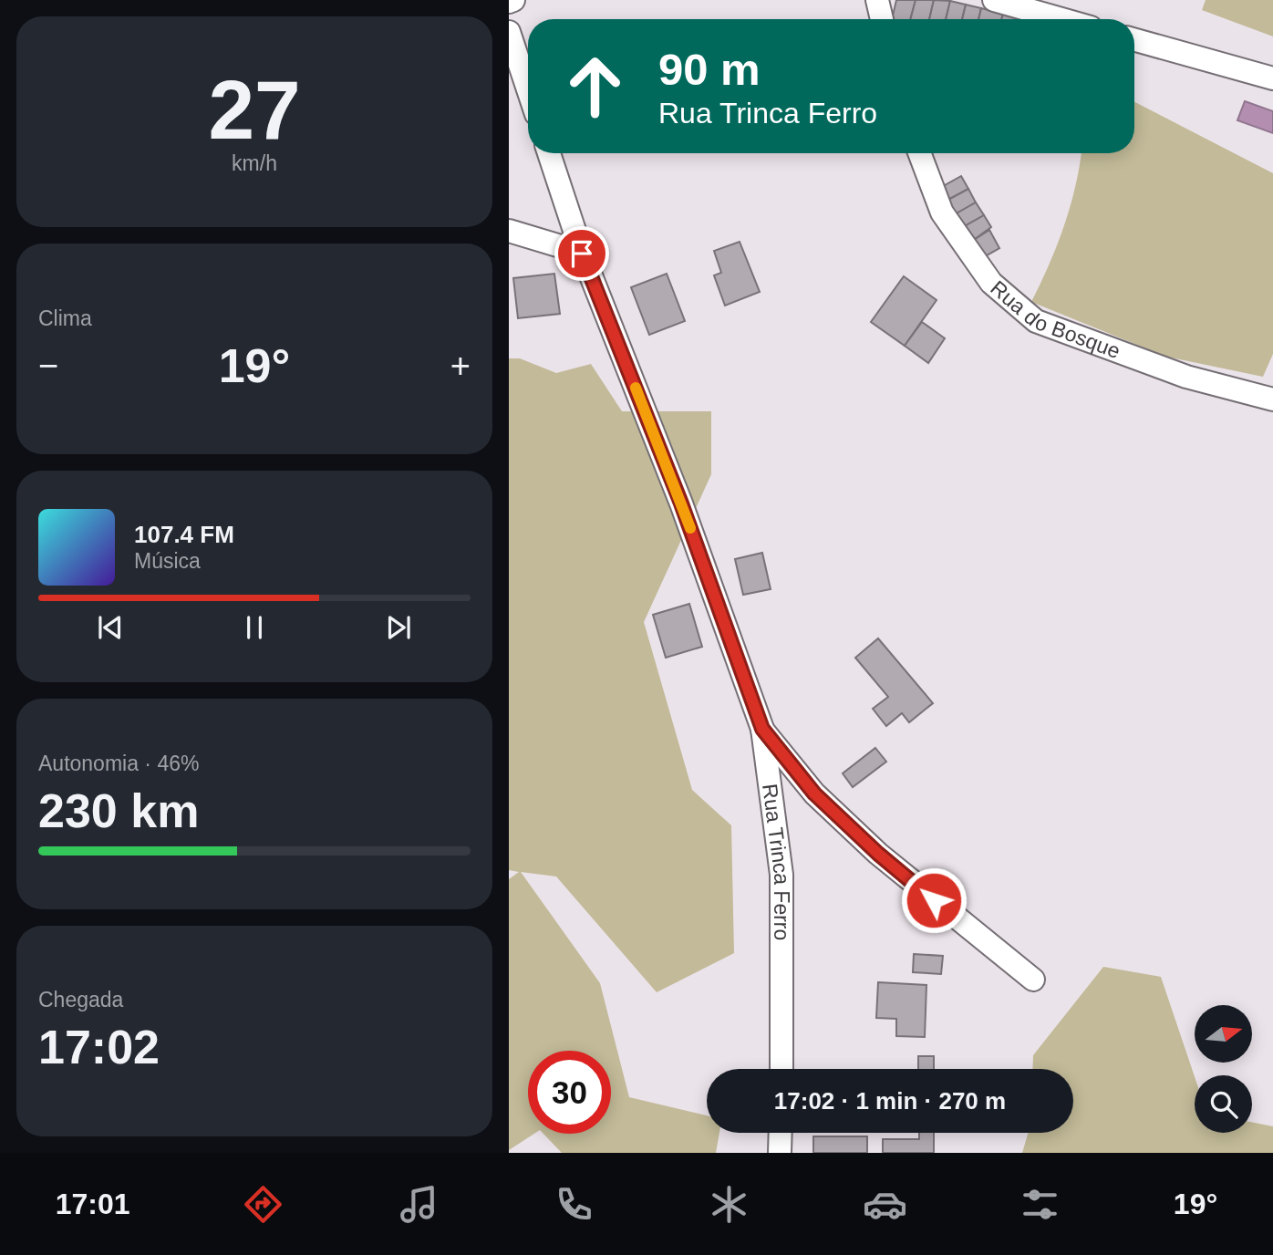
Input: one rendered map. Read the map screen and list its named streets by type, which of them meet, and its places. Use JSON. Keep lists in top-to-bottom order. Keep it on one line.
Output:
{"streets":{"street":["Rua do Bosque","Rua Trinca Ferro"]},"north":"right","page":{"tile":[["27","km/h"],"Clima",["Autonomia · 46%","230 km"],["Chegada","17:02"]],"turn":["90 m","Rua Trinca Ferro"],"heat":["−","19°","+"],"song":["107.4 FM","Música"],"limit":"30","trip":"17:02 · 1 min · 270 m","tabs":["17:01","19°"]}}
